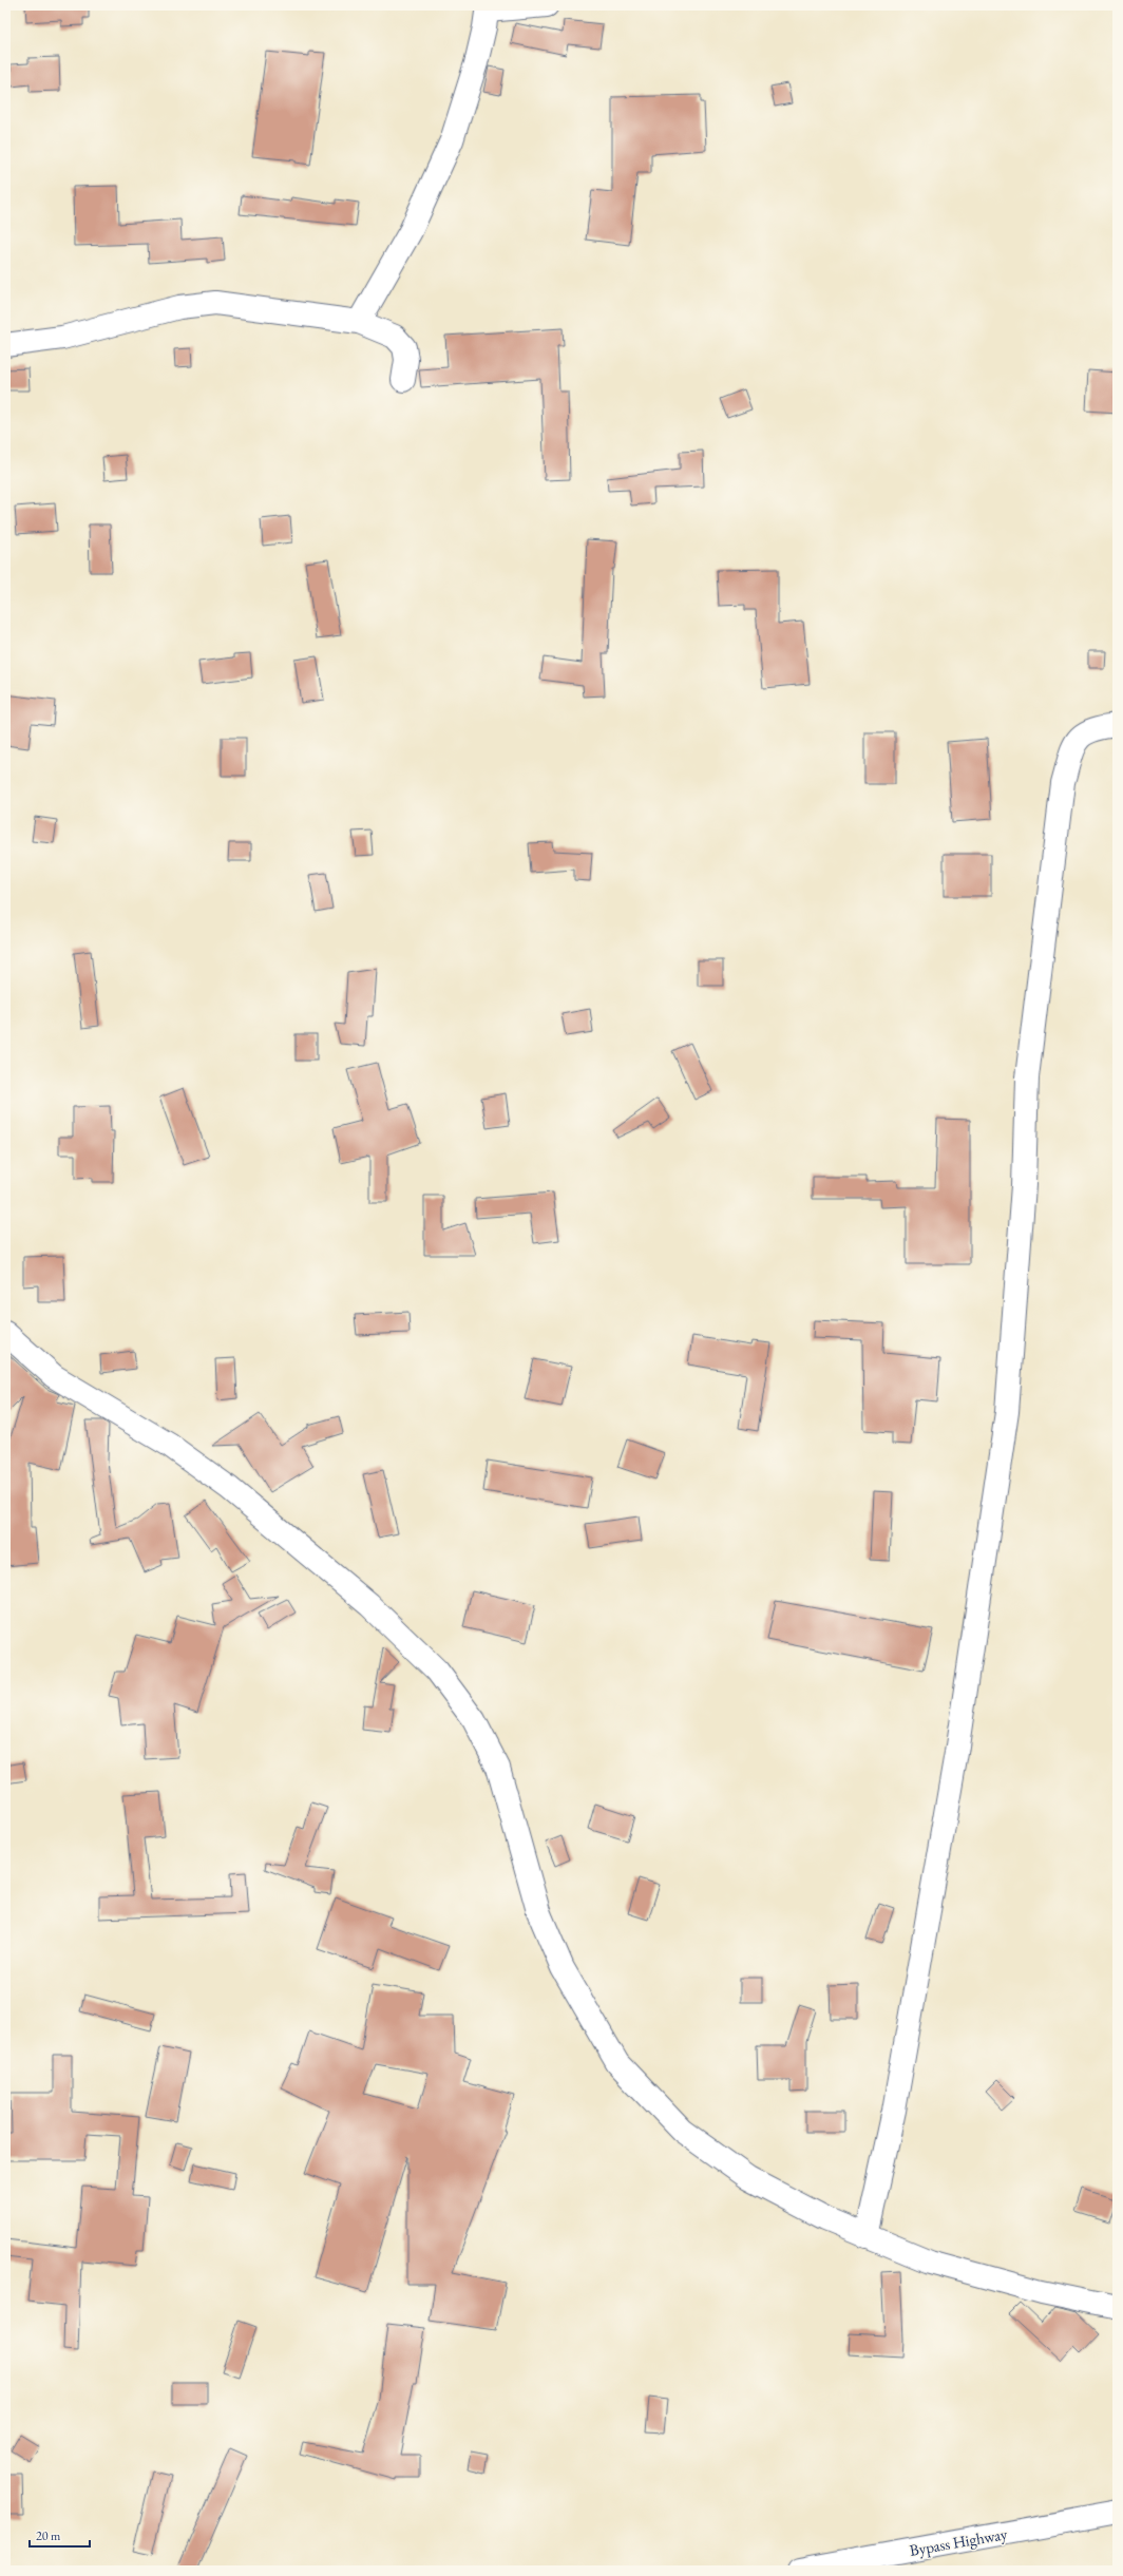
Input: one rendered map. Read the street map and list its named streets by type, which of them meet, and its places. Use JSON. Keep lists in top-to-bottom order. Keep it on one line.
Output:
{"streets":{"street":["Bypass Highway"]},"scale_bar":"20 m"}
